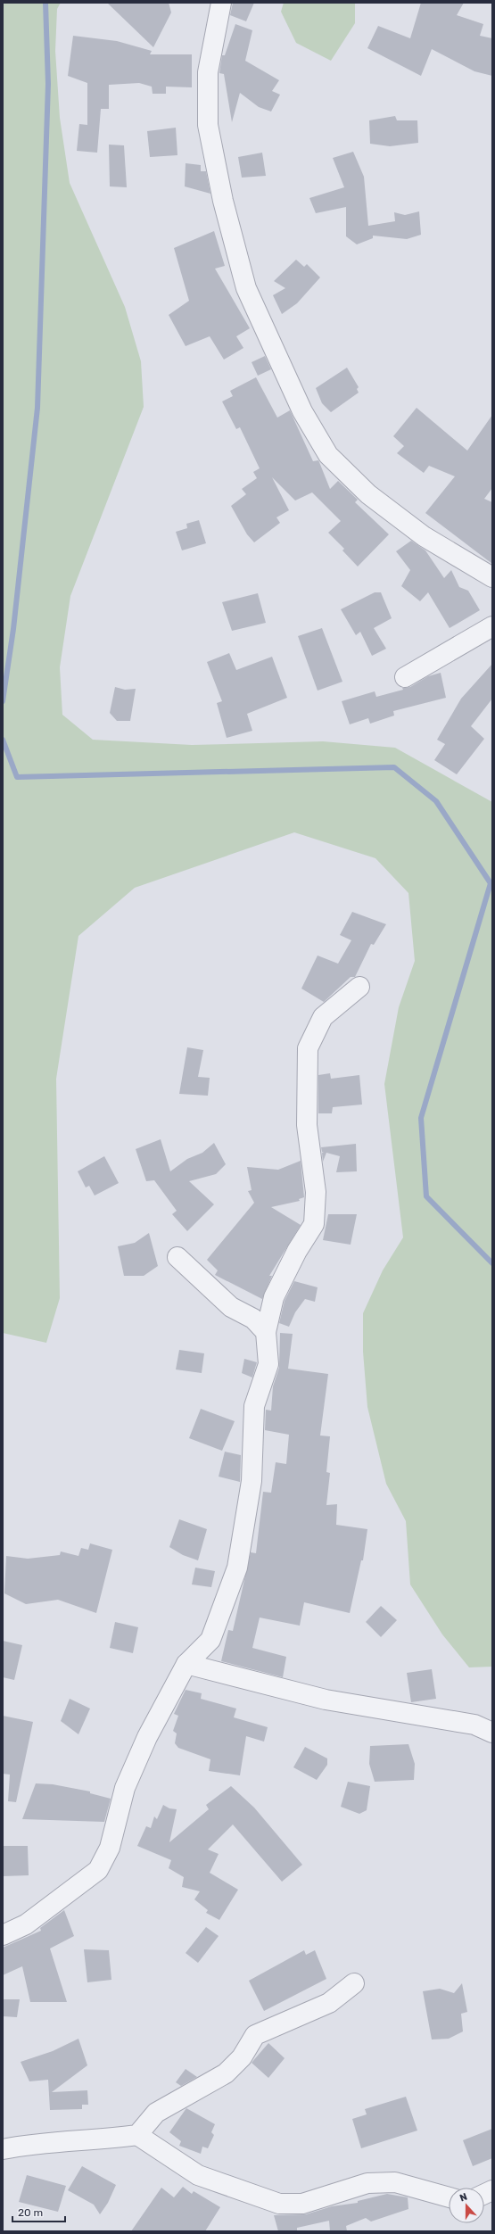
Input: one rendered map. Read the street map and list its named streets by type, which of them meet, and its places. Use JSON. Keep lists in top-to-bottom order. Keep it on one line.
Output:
{"scale_bar":"20 m","north":"top"}
